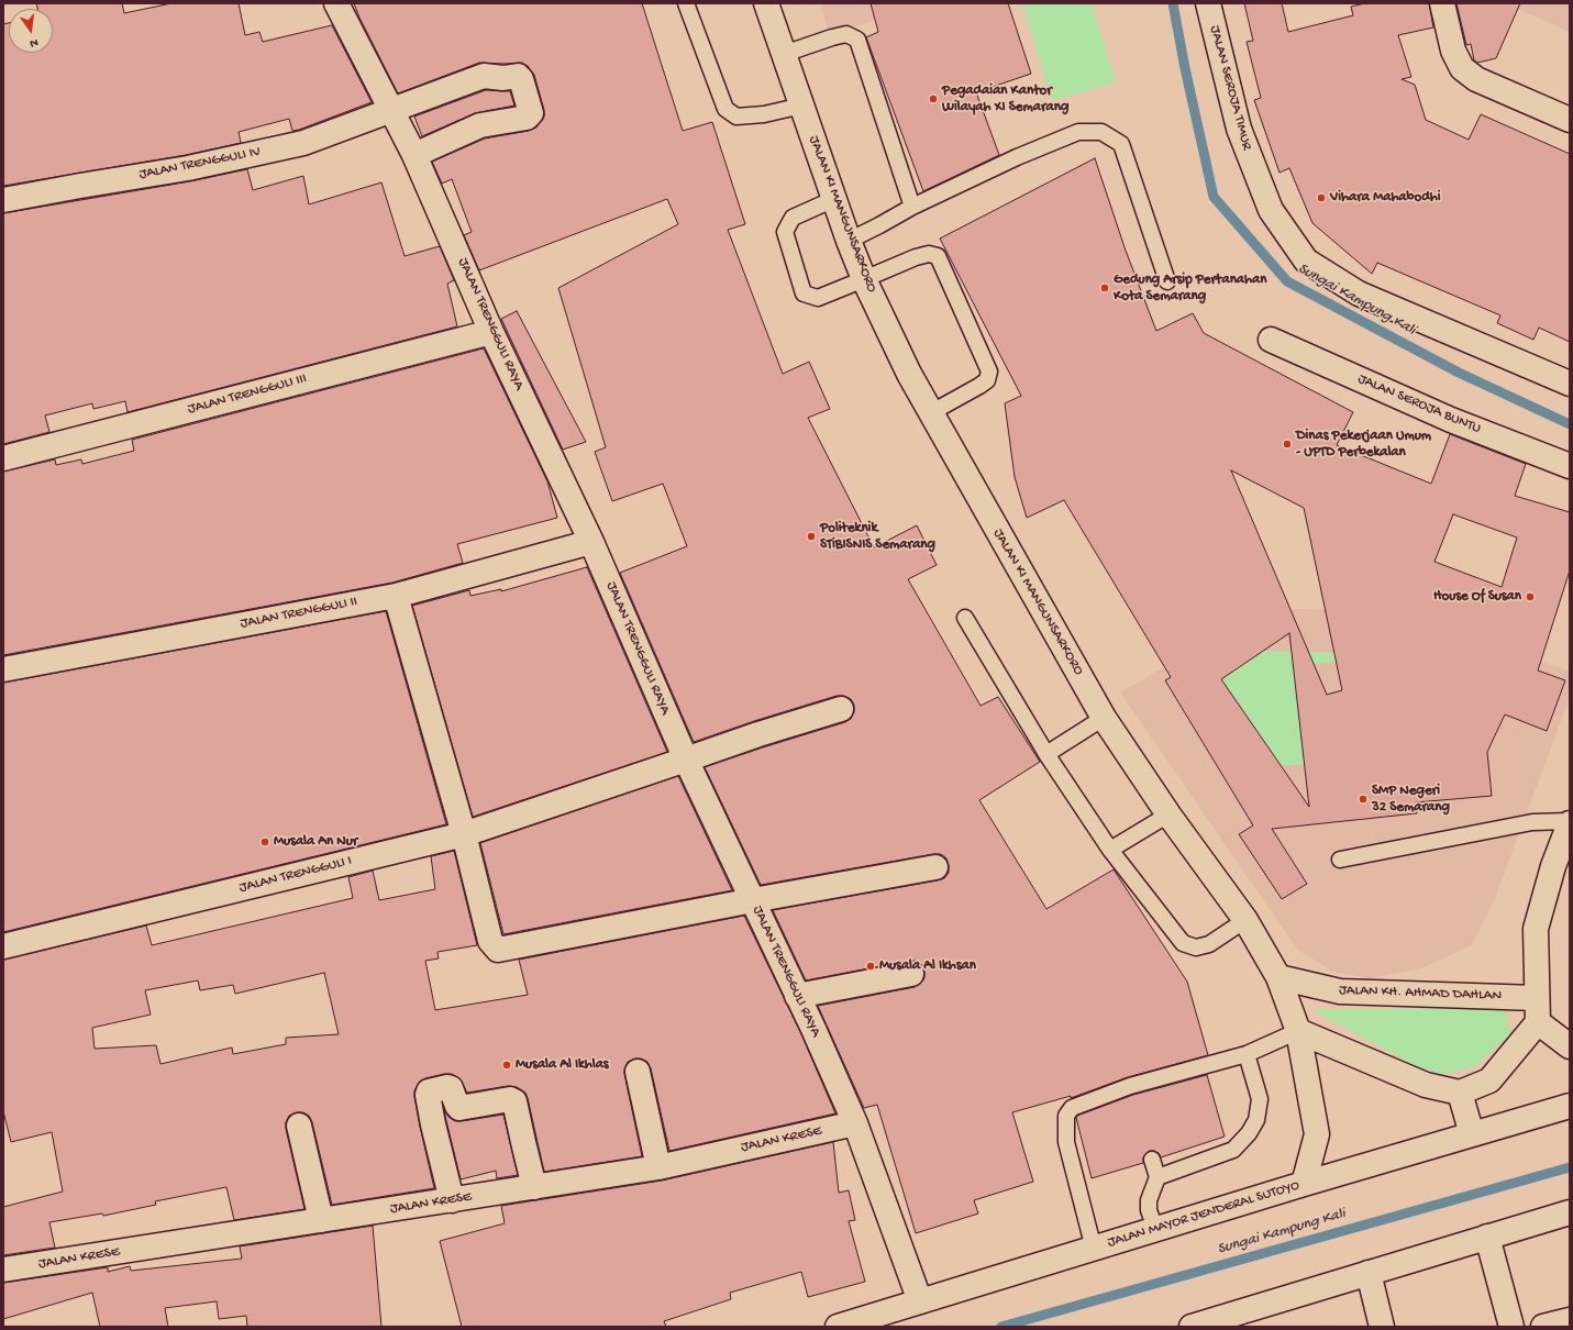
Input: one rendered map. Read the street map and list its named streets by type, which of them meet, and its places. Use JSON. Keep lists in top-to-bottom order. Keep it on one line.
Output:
{"streets":{"street":["JALAN SEROJA TIMUR","JALAN TRENGGULI IV","JALAN KI MANGUNSARKORO","JALAN TRENGGULI RAYA","JALAN TRENGGULI III","JALAN SEROJA BUNTU","JALAN TRENGGULI II","JALAN TRENGGULI I","JALAN KH. AHMAD DAHLAN","JALAN KRESE","JALAN MAYOR JENDERAL SUTOYO"]},"crossings":[["JALAN TRENGGULI IV","JALAN TRENGGULI RAYA"],["JALAN KI MANGUNSARKORO","JALAN KH. AHMAD DAHLAN"],["JALAN KI MANGUNSARKORO","JALAN MAYOR JENDERAL SUTOYO"],["JALAN TRENGGULI RAYA","JALAN TRENGGULI III"],["JALAN TRENGGULI RAYA","JALAN TRENGGULI II"],["JALAN TRENGGULI RAYA","JALAN TRENGGULI I"],["JALAN TRENGGULI RAYA","JALAN KRESE"],["JALAN TRENGGULI RAYA","JALAN MAYOR JENDERAL SUTOYO"]],"water":["Sungai Kampung Kali"],"places":["Pegadaian Kantor Wilayah XI Semarang","Vihara Mahabodhi","Gedung Arsip Pertanahan Kota Semarang","Dinas Pekerjaan Umum - UPTD Perbekalan","Politeknik STiBISNIS Semarang","House Of Susan","SMP Negeri 32 Semarang","Musala An Nur","Musala Al Ikhsan","Musala Al Ikhlas"],"north":"bottom"}
